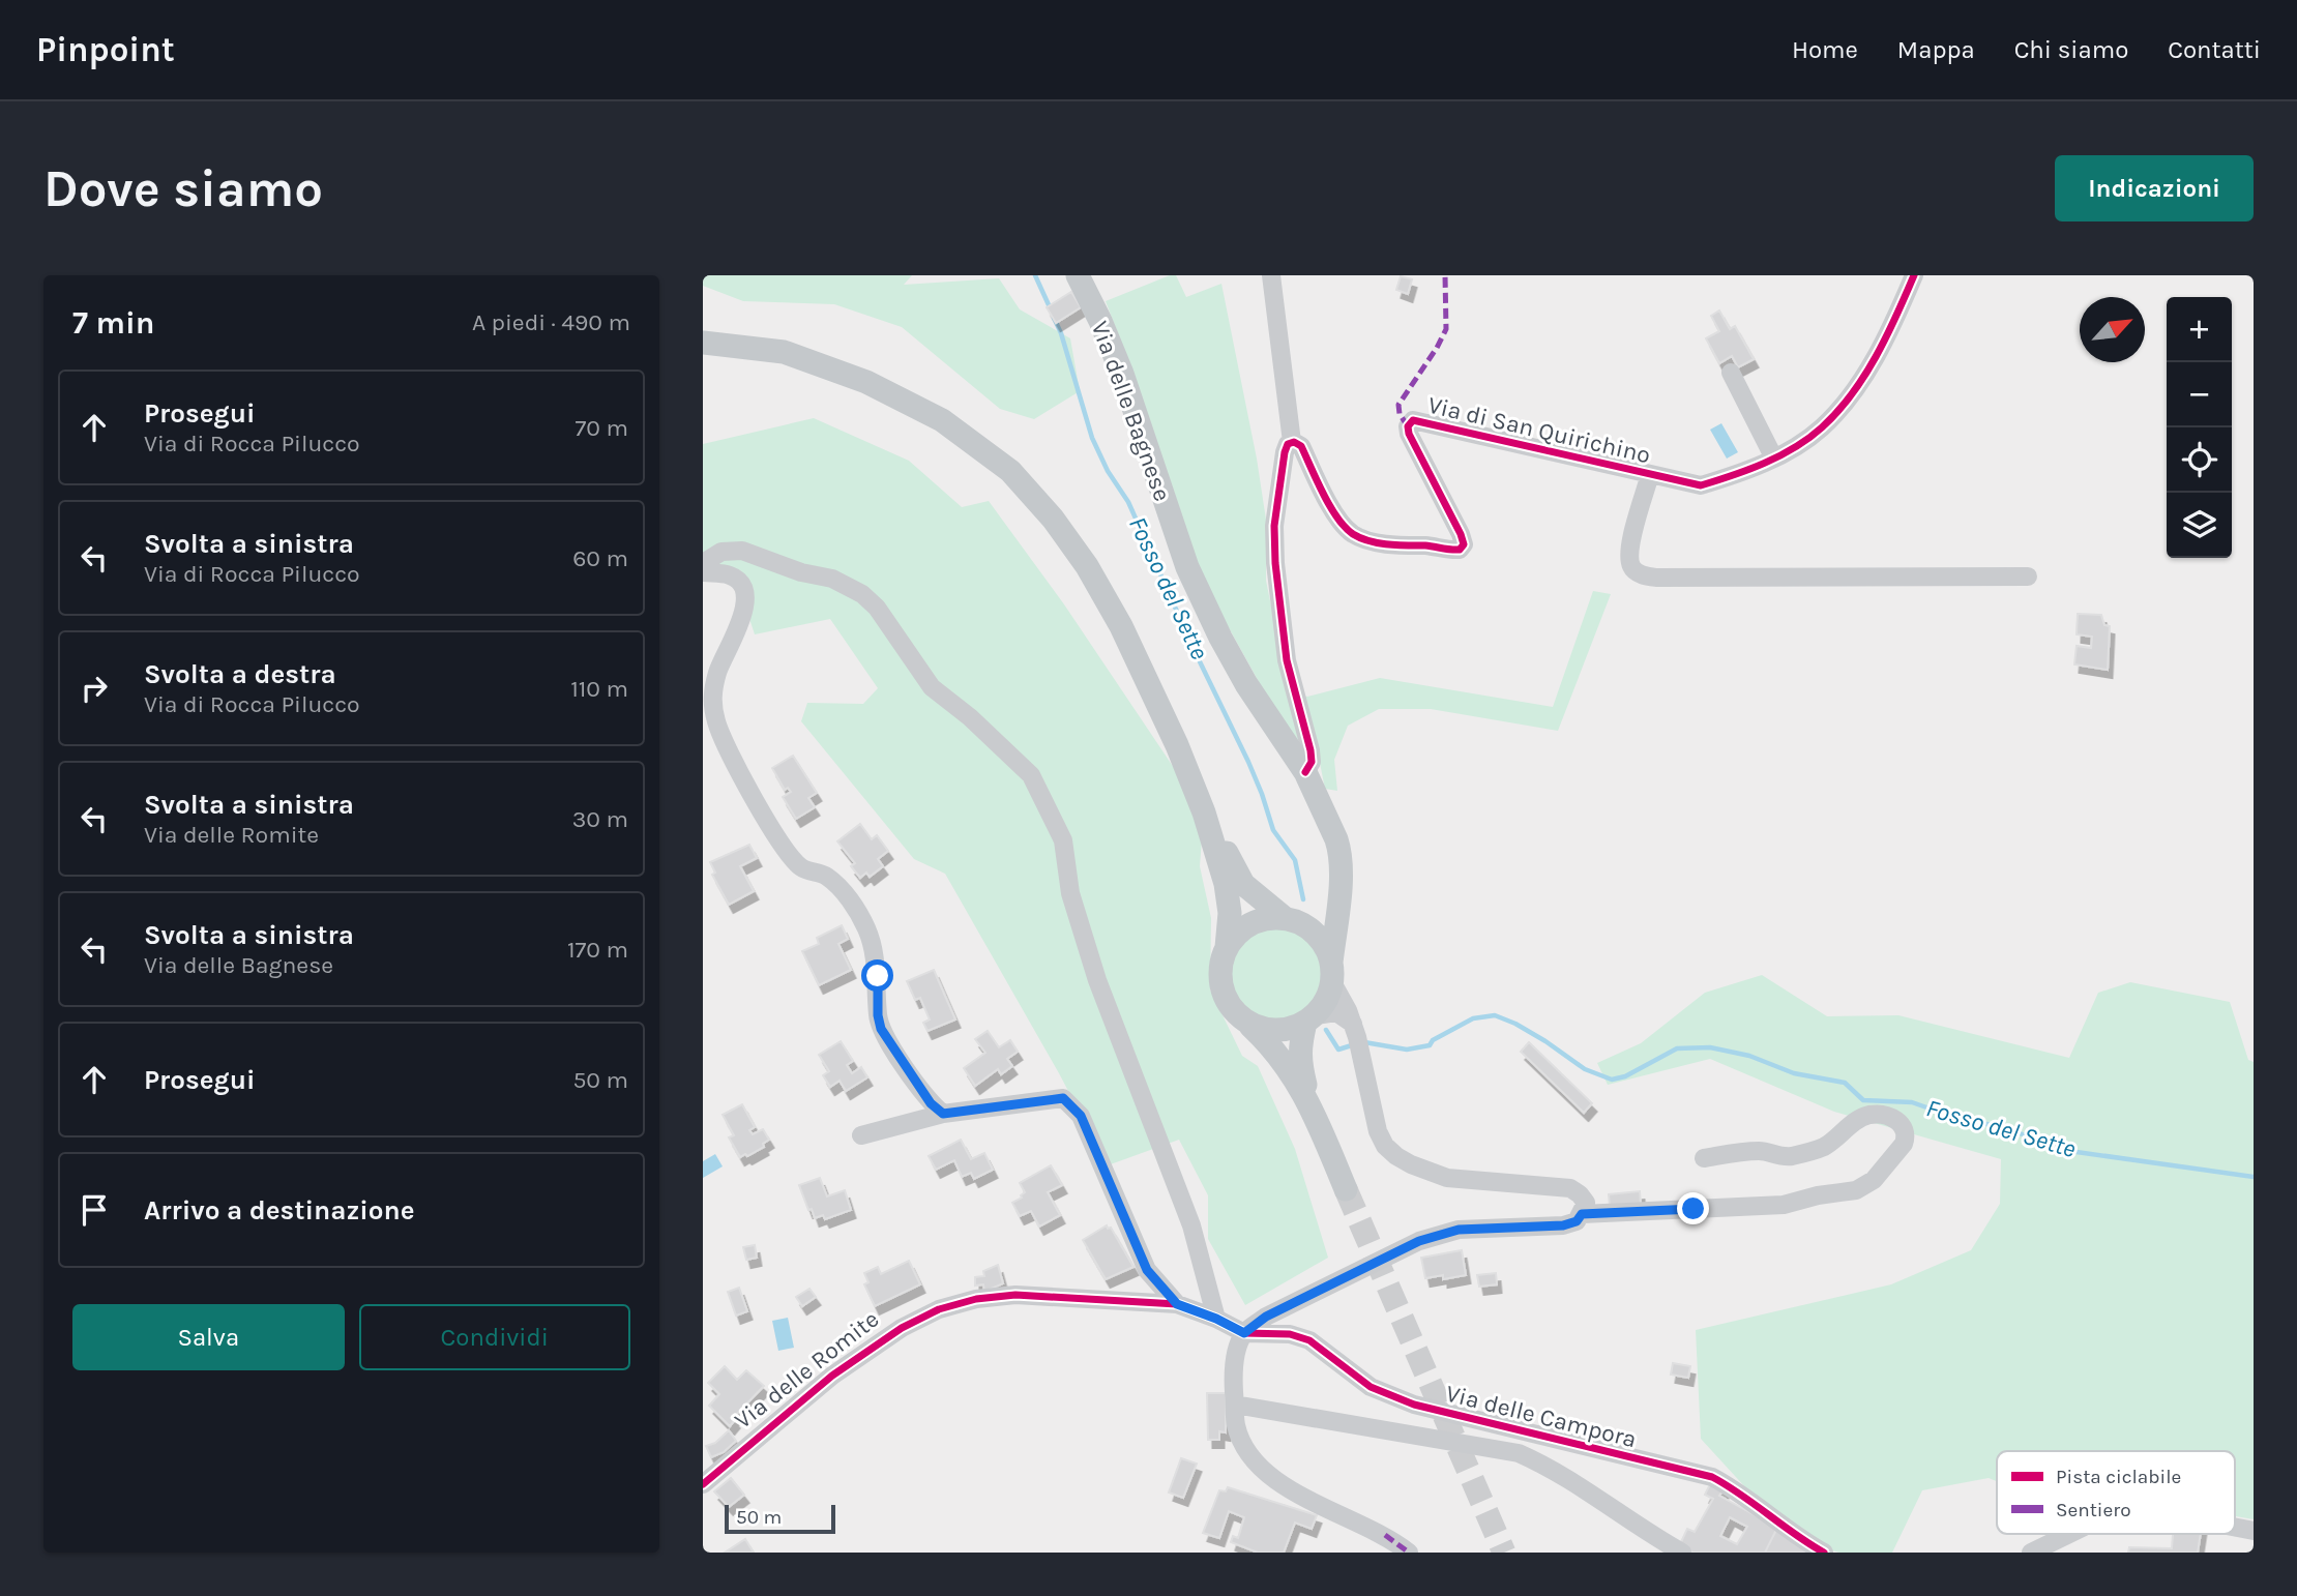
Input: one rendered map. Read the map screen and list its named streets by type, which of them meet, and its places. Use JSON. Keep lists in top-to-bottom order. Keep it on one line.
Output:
{"streets":{"main road":["Via delle Bagnese"],"street":["Via di San Quirichino","Via delle Romite","Via delle Campora"]},"crossings":[["Via delle Romite","Via delle Campora"]],"water":["Fosso del Sette"],"legend":["Pista ciclabile","Sentiero"],"scale_bar":"50 m","north":"top right","page":{"header":"Pinpoint","nav":["Home","Mappa","Chi siamo","Contatti"],"buttons":["Indicazioni",["Salva","Condividi"]],"title":"Dove siamo","heading":["7 min","A piedi · 490 m"],"map_buttons":["+","−"],"list":[["Prosegui","Via di Rocca Pilucco","70 m"],["Svolta a sinistra","Via di Rocca Pilucco","60 m"],["Svolta a destra","Via di Rocca Pilucco","110 m"],["Svolta a sinistra","Via delle Romite","30 m"],["Svolta a sinistra","Via delle Bagnese","170 m"],["Prosegui","50 m"],"Arrivo a destinazione"],"scale":"50 m"}}
